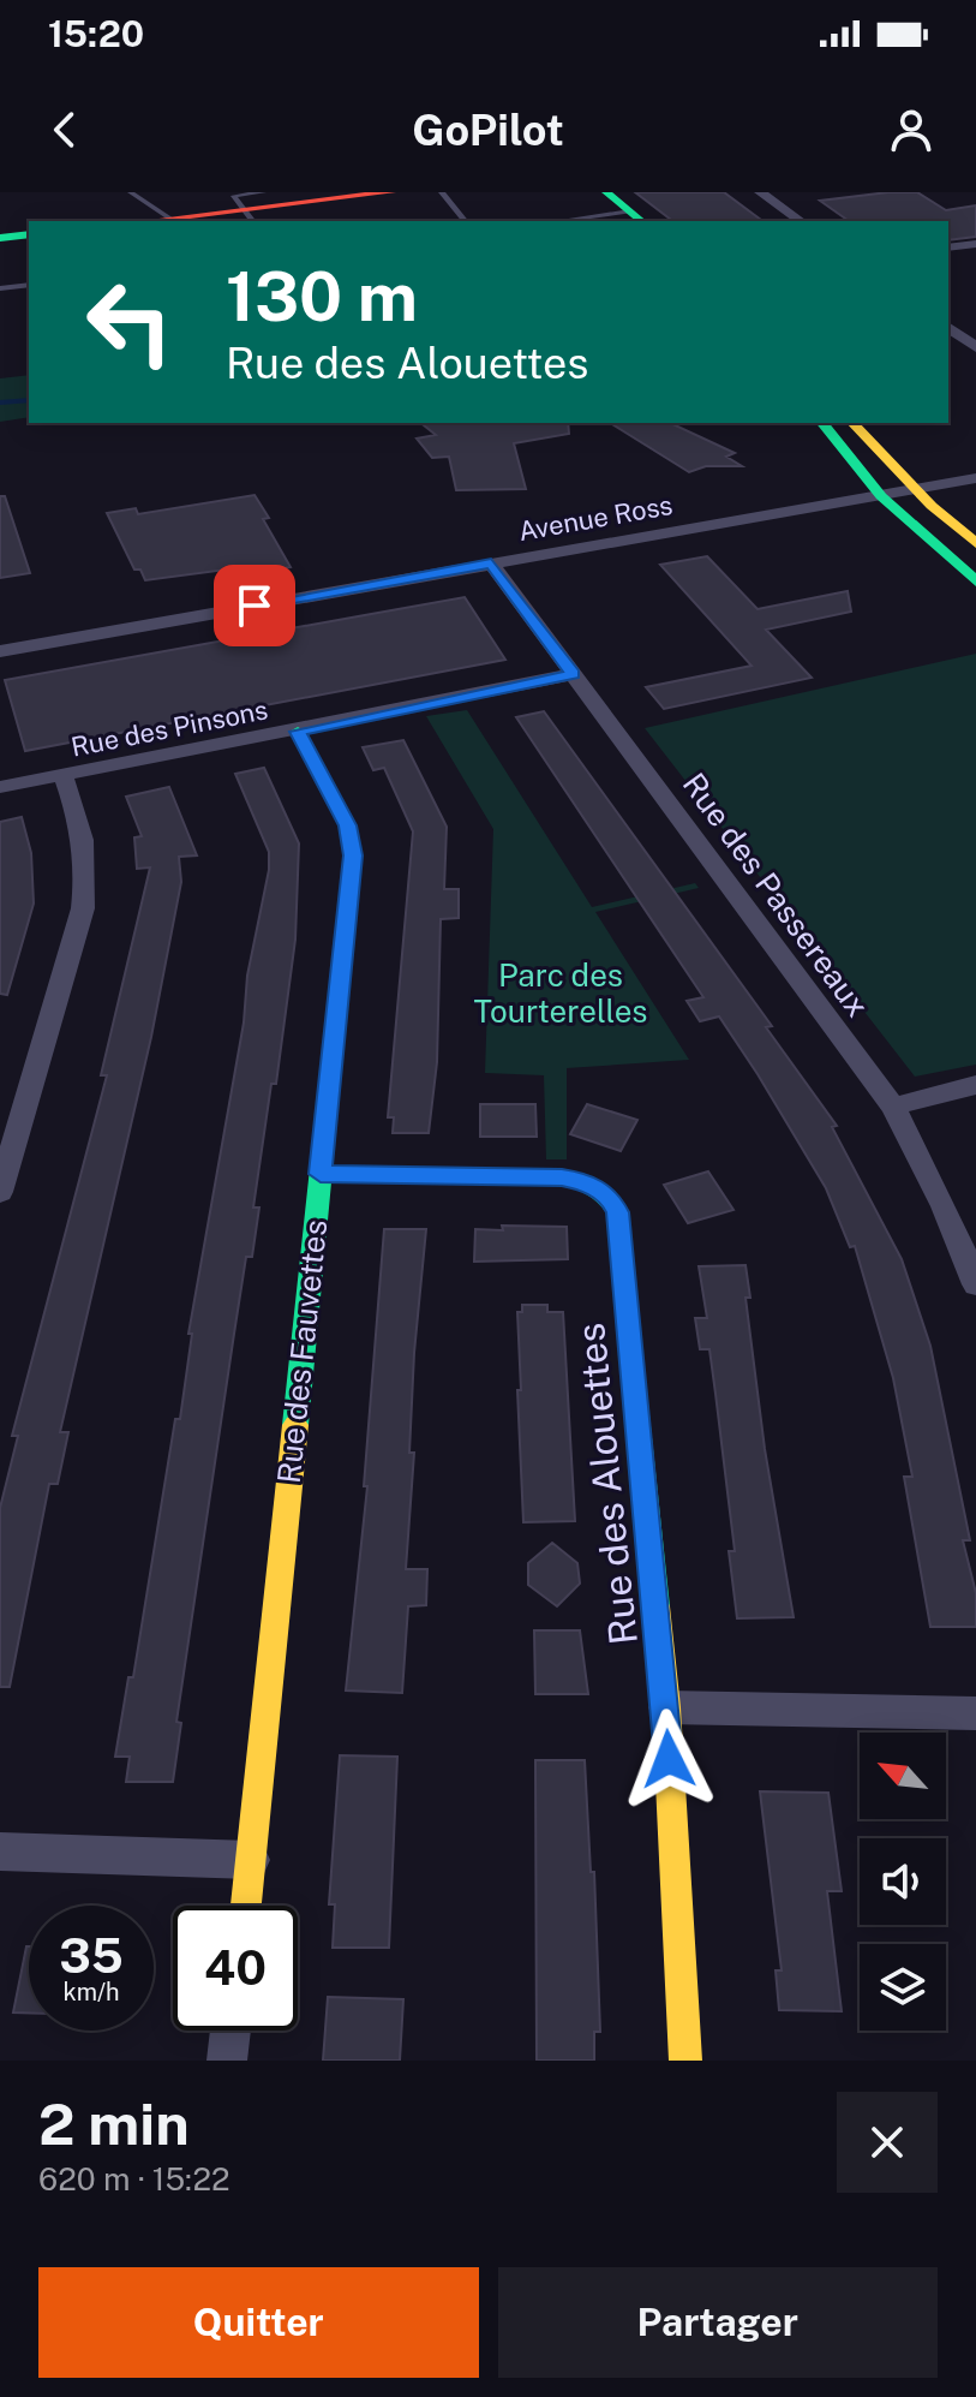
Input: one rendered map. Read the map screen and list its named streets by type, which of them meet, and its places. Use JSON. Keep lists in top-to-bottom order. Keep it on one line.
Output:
{"streets":{"street":["Avenue Ross","Rue des Pinsons","Rue des Passereaux","Rue des Fauvettes","Rue des Alouettes"]},"crossings":[["Avenue Ross","Rue des Passereaux"],["Rue des Pinsons","Rue des Passereaux"],["Rue des Pinsons","Rue des Fauvettes"],["Rue des Fauvettes","Rue des Alouettes"]],"parks":["Parc des Tourterelles"],"north":"top left","page":{"status":"15:20","header":"GoPilot","turn":["130 m","Rue des Alouettes"],"speed":"35 km/h","limit":"40","heading":["2 min","620 m · 15:22"],"buttons":["Quitter","Partager"]}}
